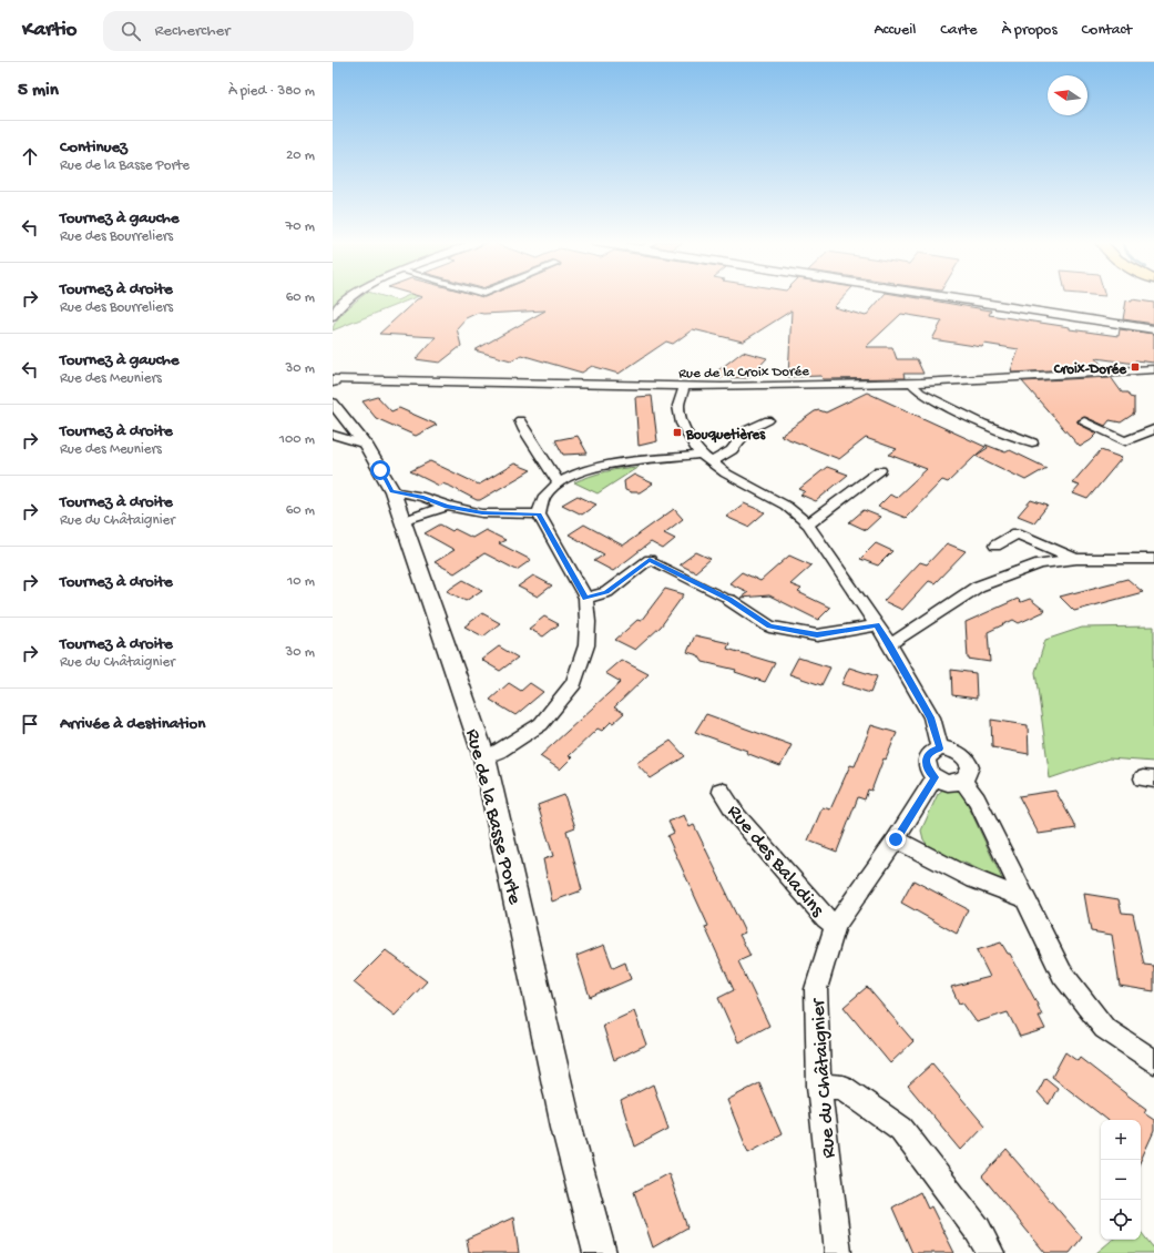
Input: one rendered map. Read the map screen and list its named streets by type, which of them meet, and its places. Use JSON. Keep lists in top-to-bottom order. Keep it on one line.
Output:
{"streets":{"street":["Rue de la Croix Dorée","Rue de la Basse Porte","Rue des Baladins","Rue du Châtaignier"]},"crossings":[["Rue des Baladins","Rue du Châtaignier"]],"places":{"transit":["Croix-Dorée","Bouquetières"]},"north":"left","page":{"header":"Kartio","search":"Rechercher","nav":["Accueil","Carte","À propos","Contact"],"heading":["5 min","À pied · 380 m"],"list":[["Continuez","Rue de la Basse Porte","20 m"],["Tournez à gauche","Rue des Bourreliers","70 m"],["Tournez à droite","Rue des Bourreliers","60 m"],["Tournez à gauche","Rue des Meuniers","30 m"],["Tournez à droite","Rue des Meuniers","100 m"],["Tournez à droite","Rue du Châtaignier","60 m"],["Tournez à droite","10 m"],["Tournez à droite","Rue du Châtaignier","30 m"],"Arrivée à destination"],"map_buttons":["+","−"]}}
